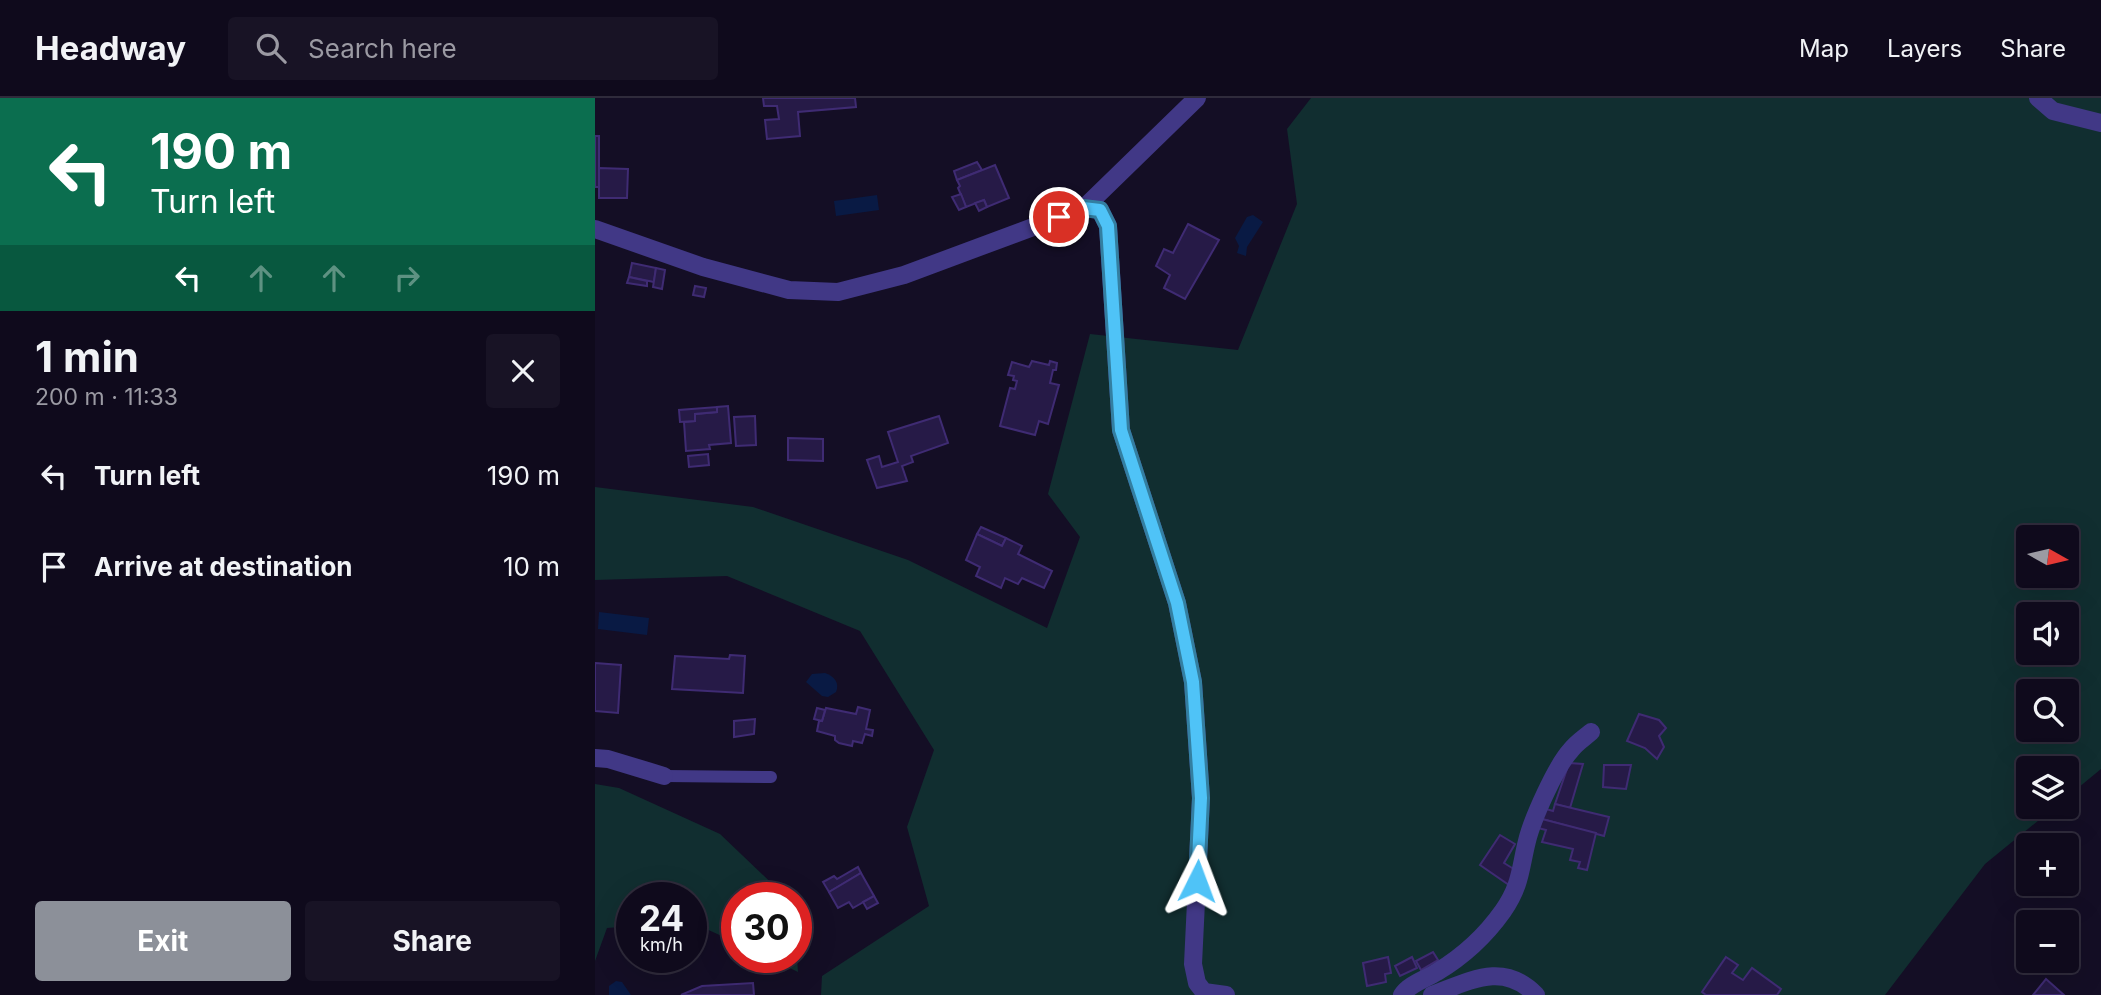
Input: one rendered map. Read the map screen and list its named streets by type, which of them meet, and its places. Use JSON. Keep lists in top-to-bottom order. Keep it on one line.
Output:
{"north":"right","page":{"header":"Headway","search":"Search here","nav":["Map","Layers","Share"],"turn":["190 m","Turn left"],"heading":["1 min","200 m · 11:33"],"list":[{"name":"Turn left","value":"190 m"},{"name":"Arrive at destination","value":"10 m"}],"map_buttons":["+","−"],"speed":"24 km/h","limit":"30","buttons":["Exit","Share"]}}
